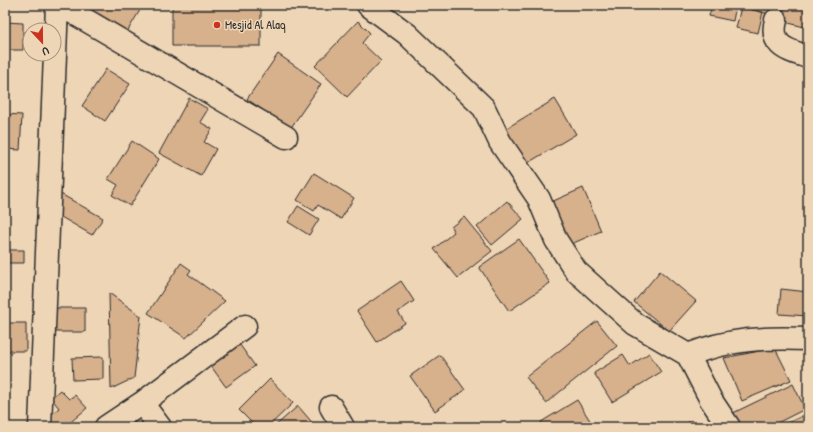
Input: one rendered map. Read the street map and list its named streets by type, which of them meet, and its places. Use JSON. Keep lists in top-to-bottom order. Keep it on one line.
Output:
{"places":["Mesjid Al Alaq"],"north":"bottom"}
